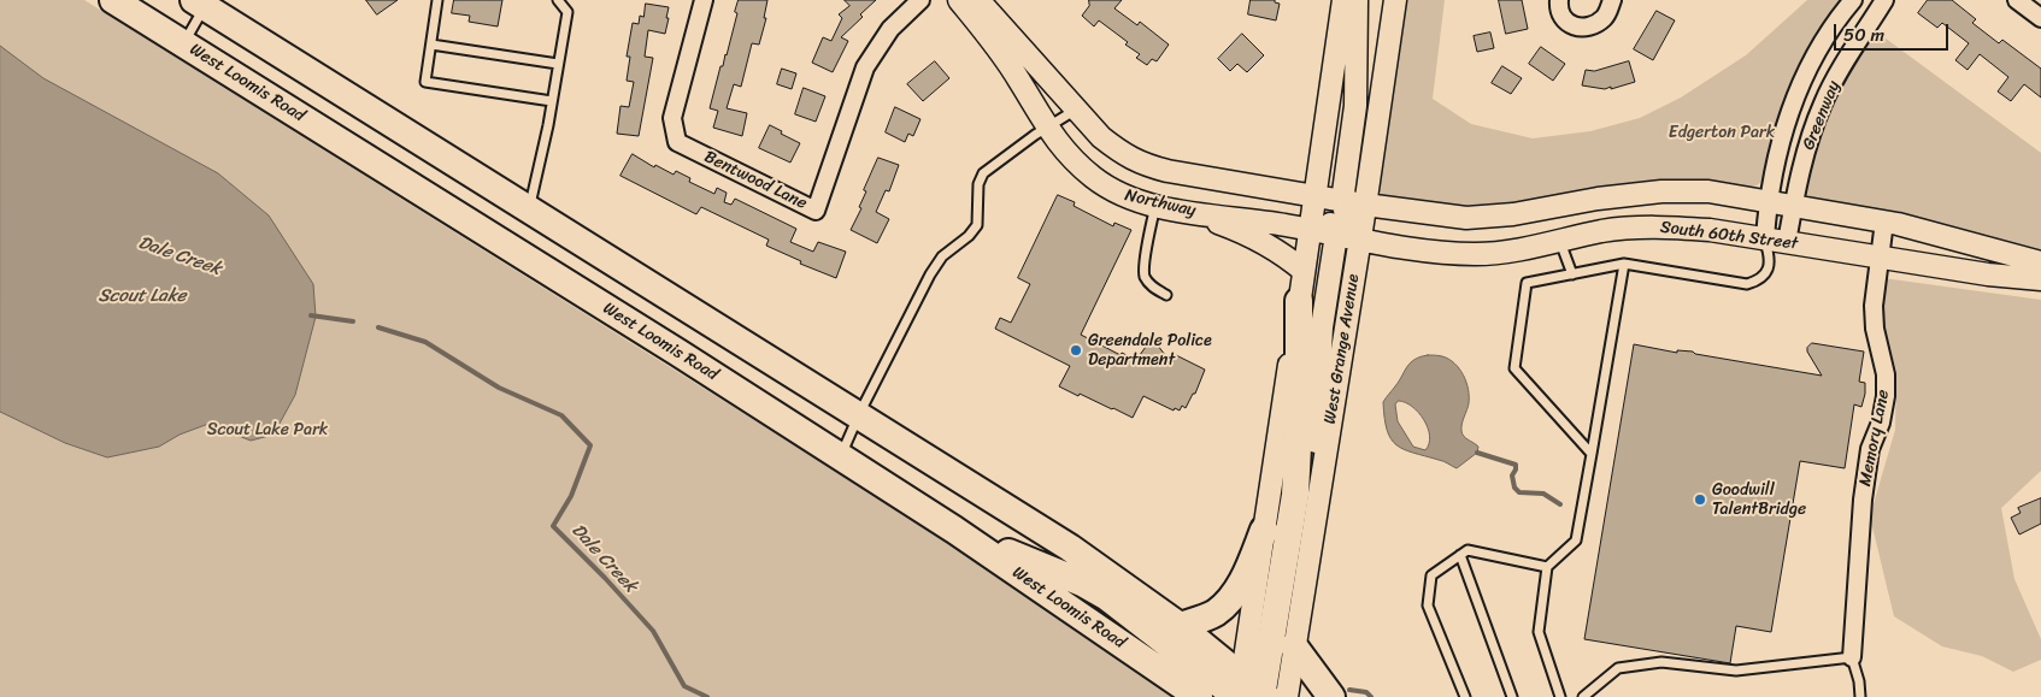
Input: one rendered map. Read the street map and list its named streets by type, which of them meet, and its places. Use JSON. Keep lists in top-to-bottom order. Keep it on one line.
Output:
{"streets":{"main road":["West Loomis Road"],"street":["Greenway","Bentwood Lane","Northway","South 60th Street","West Grange Avenue","Memory Lane"]},"crossings":[["Greenway","South 60th Street"],["Northway","South 60th Street"],["South 60th Street","West Grange Avenue"],["South 60th Street","Memory Lane"]],"water":["Dale Creek","Scout Lake"],"parks":["Edgerton Park","Scout Lake Park"],"places":["Greendale Police Department","Goodwill TalentBridge"],"scale_bar":"50 m"}
